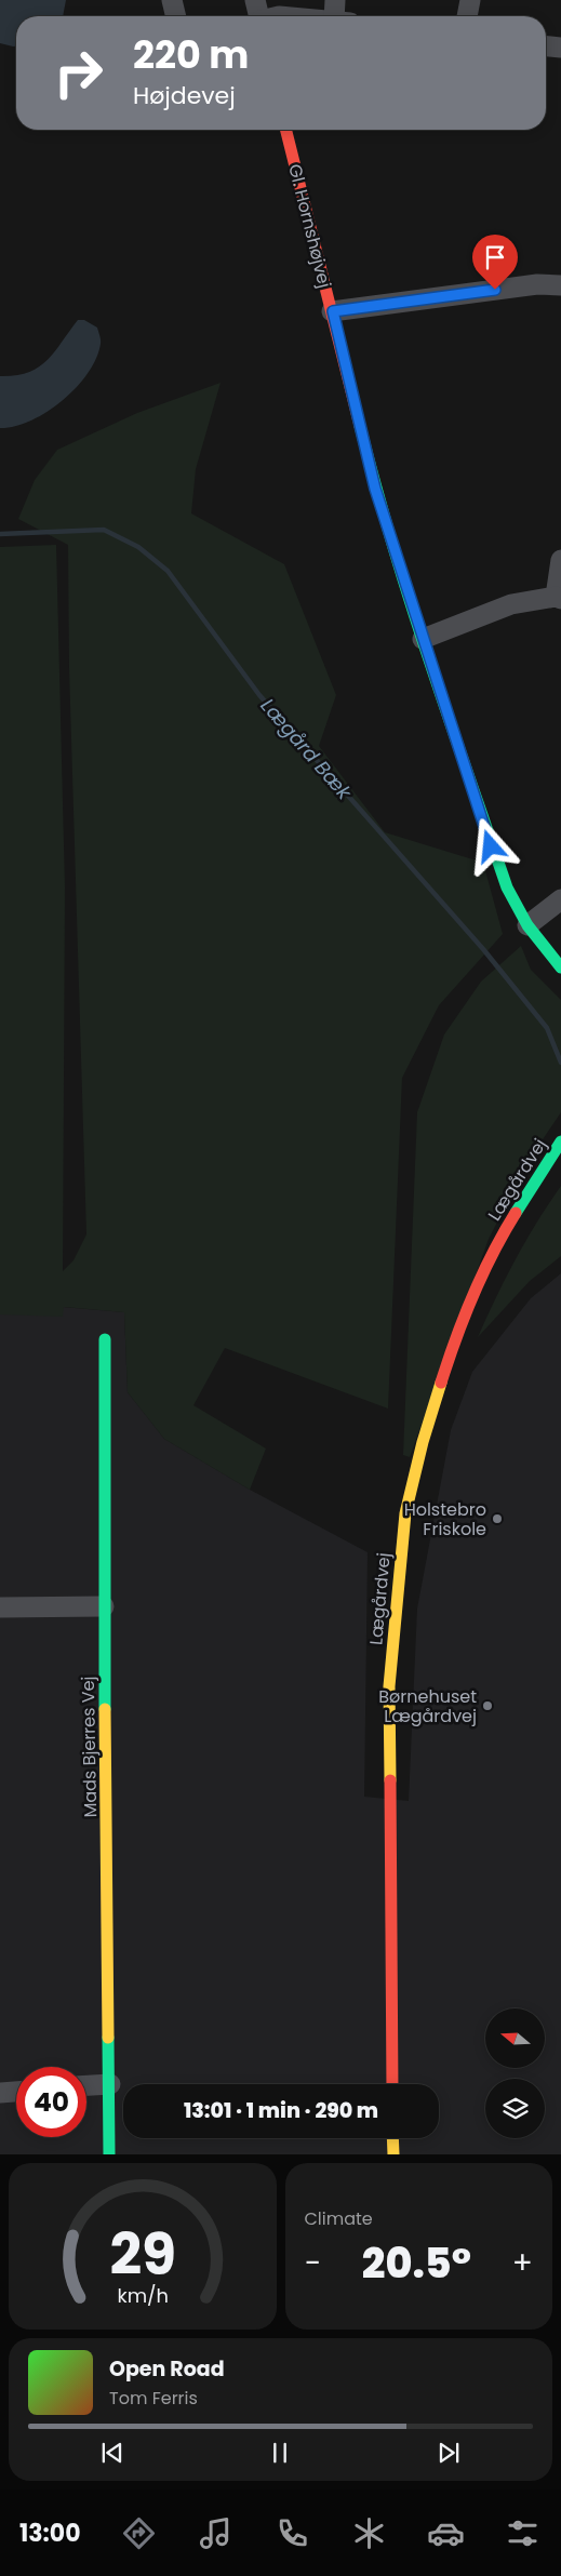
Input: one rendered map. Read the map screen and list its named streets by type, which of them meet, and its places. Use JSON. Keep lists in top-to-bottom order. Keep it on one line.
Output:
{"streets":{"street":["Gl. Hornshøjvej","Lægårdvej","Mads Bjerres Vej"]},"water":["Lægård Bæk"],"places":["Holstebro Friskole","Børnehuset Lægårdvej"],"north":"left","page":{"turn":["220 m","Højdevej"],"limit":"40","trip":"13:01 · 1 min · 290 m","tile":"Climate","heat":["−","20.5°","+"],"song":["Open Road","Tom Ferris"],"tabs":"13:00","gauge":["29","km/h"]}}
